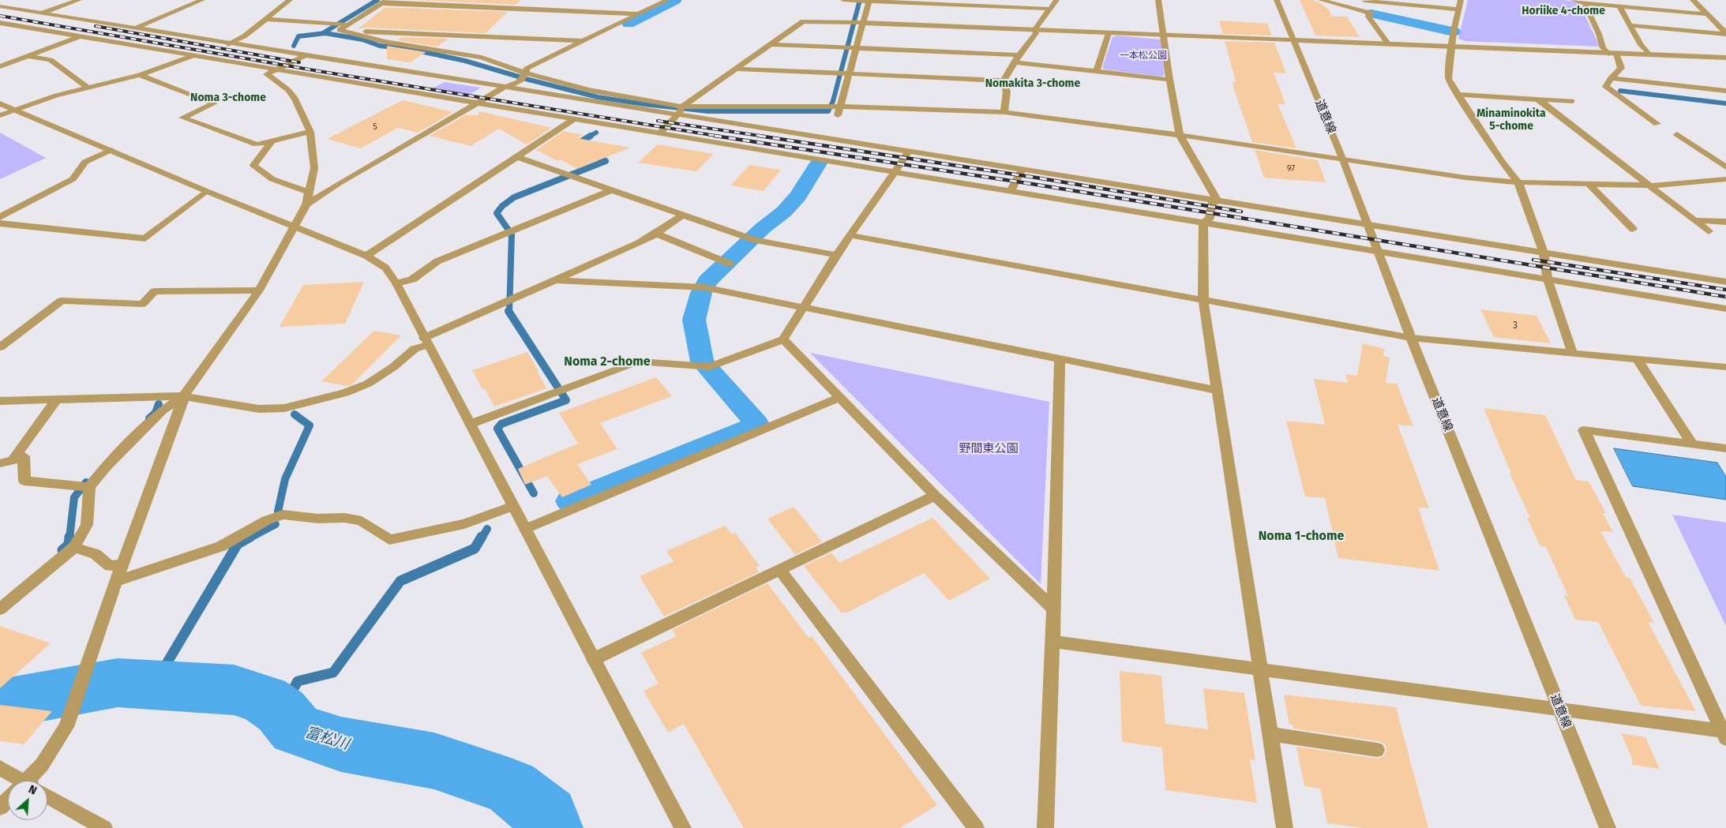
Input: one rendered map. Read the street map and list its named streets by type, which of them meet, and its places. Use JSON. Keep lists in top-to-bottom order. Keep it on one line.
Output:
{"streets":{"street":["道意線"]},"districts":["Horiike 4-chome","Nomakita 3-chome","Noma 3-chome","Minaminokita 5-chome","Noma 2-chome","Noma 1-chome"],"water":["富松川"],"parks":["一本松公園","野間東公園"],"house_numbers":["5","97","3"],"north":"top right"}
